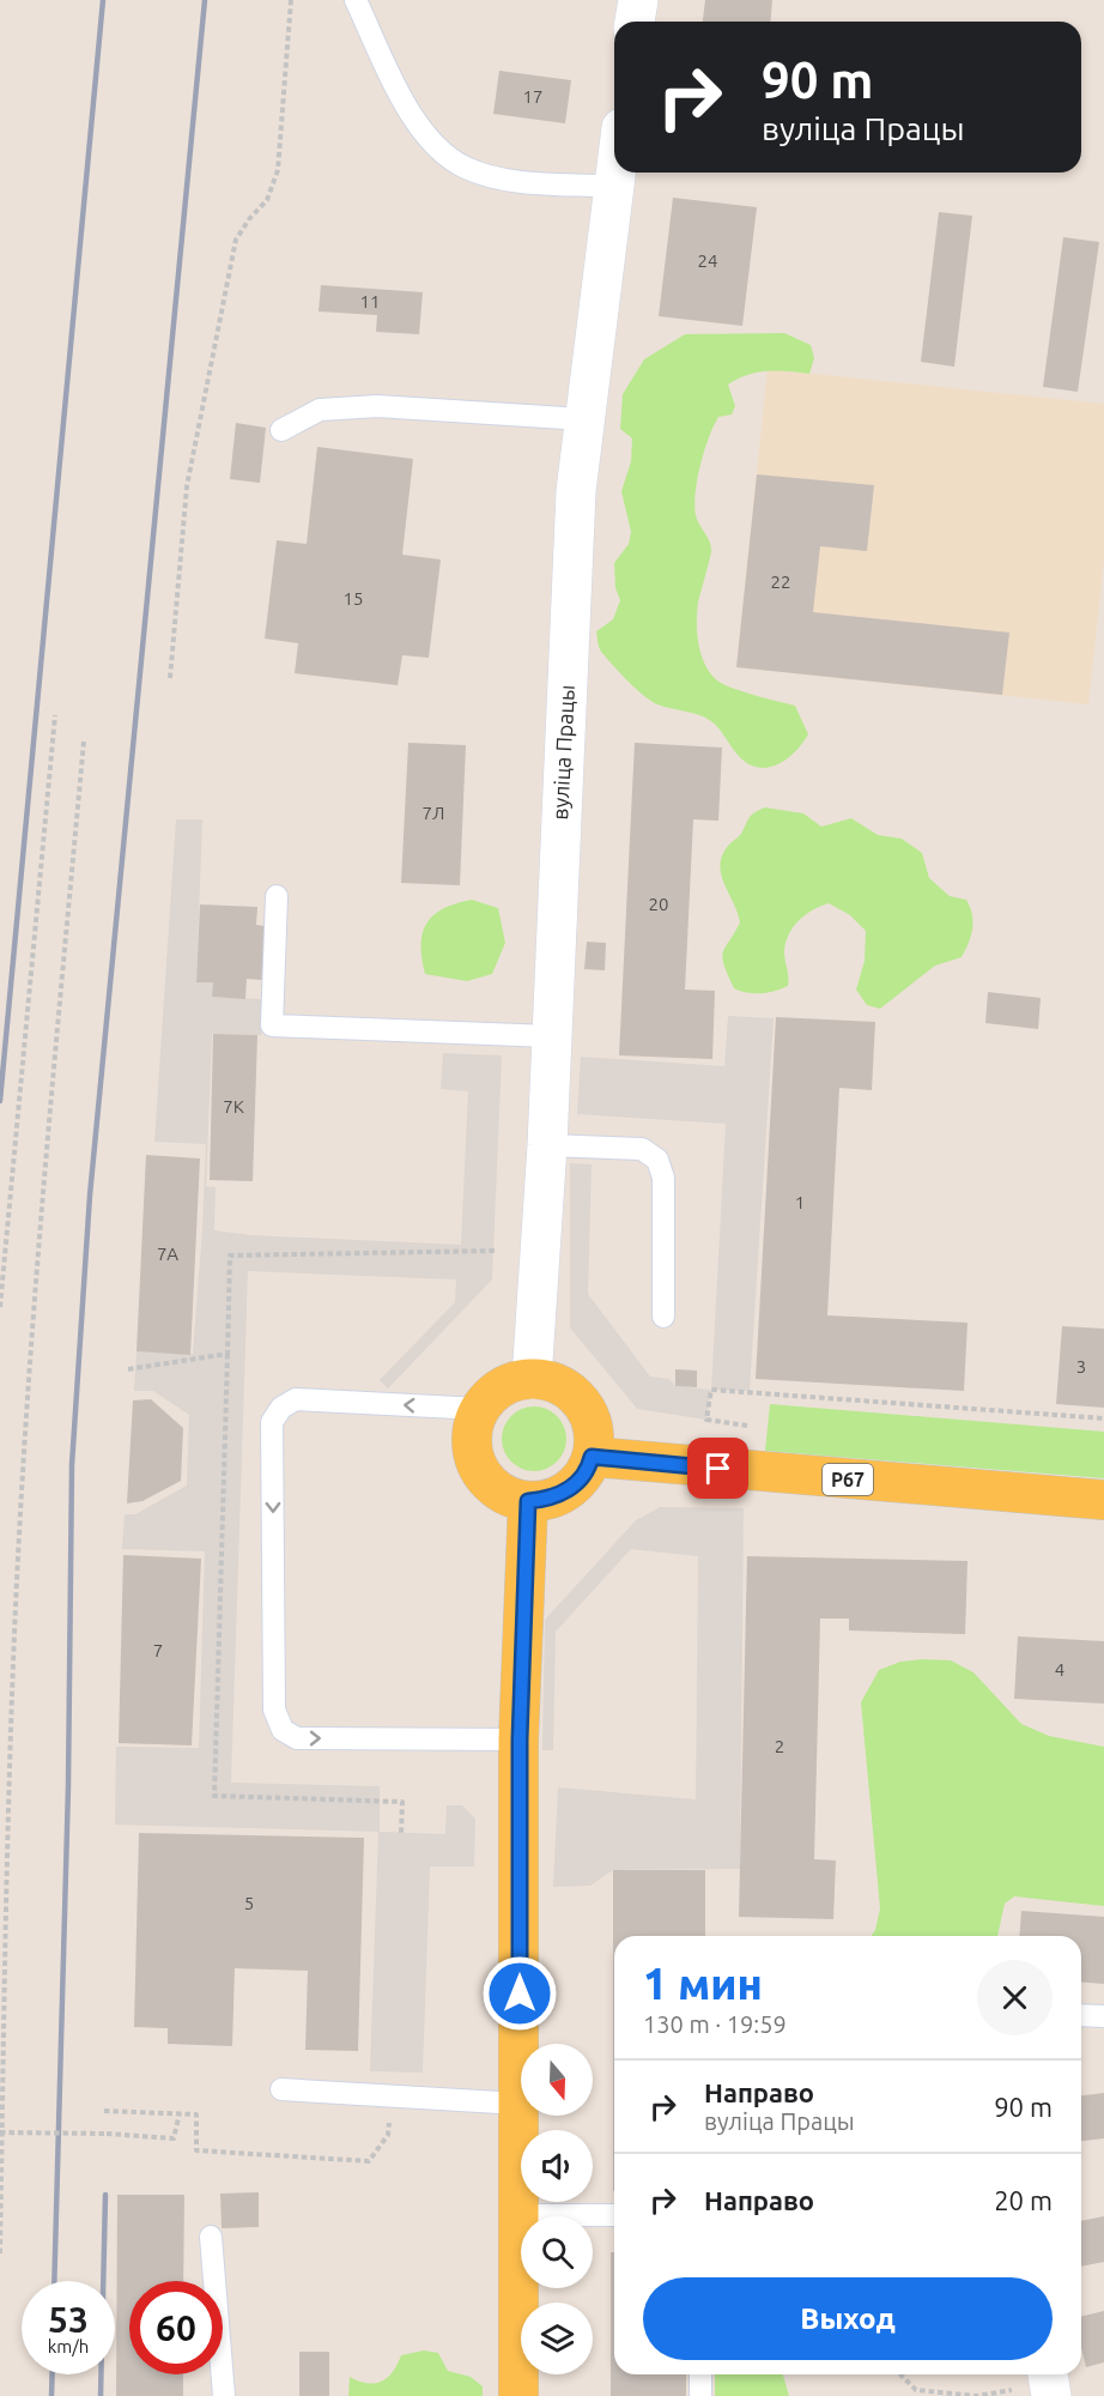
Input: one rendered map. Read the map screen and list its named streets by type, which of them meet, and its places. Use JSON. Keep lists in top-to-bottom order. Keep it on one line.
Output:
{"streets":{"main road":["вуліца Працы","Р67"]},"crossings":[["вуліца Працы","Р67"]],"house_numbers":["17","24","11","22","15","7Л","20","7К","1","7А","3","7","4","2","5"],"north":"bottom","page":{"turn":["90 m","вуліца Працы"],"heading":["1 мин","130 m · 19:59"],"list":[{"name":"Направо","note":"вуліца Працы","value":"90 m"},{"name":"Направо","value":"20 m"}],"buttons":"Выход","speed":"53 km/h","limit":"60"}}
